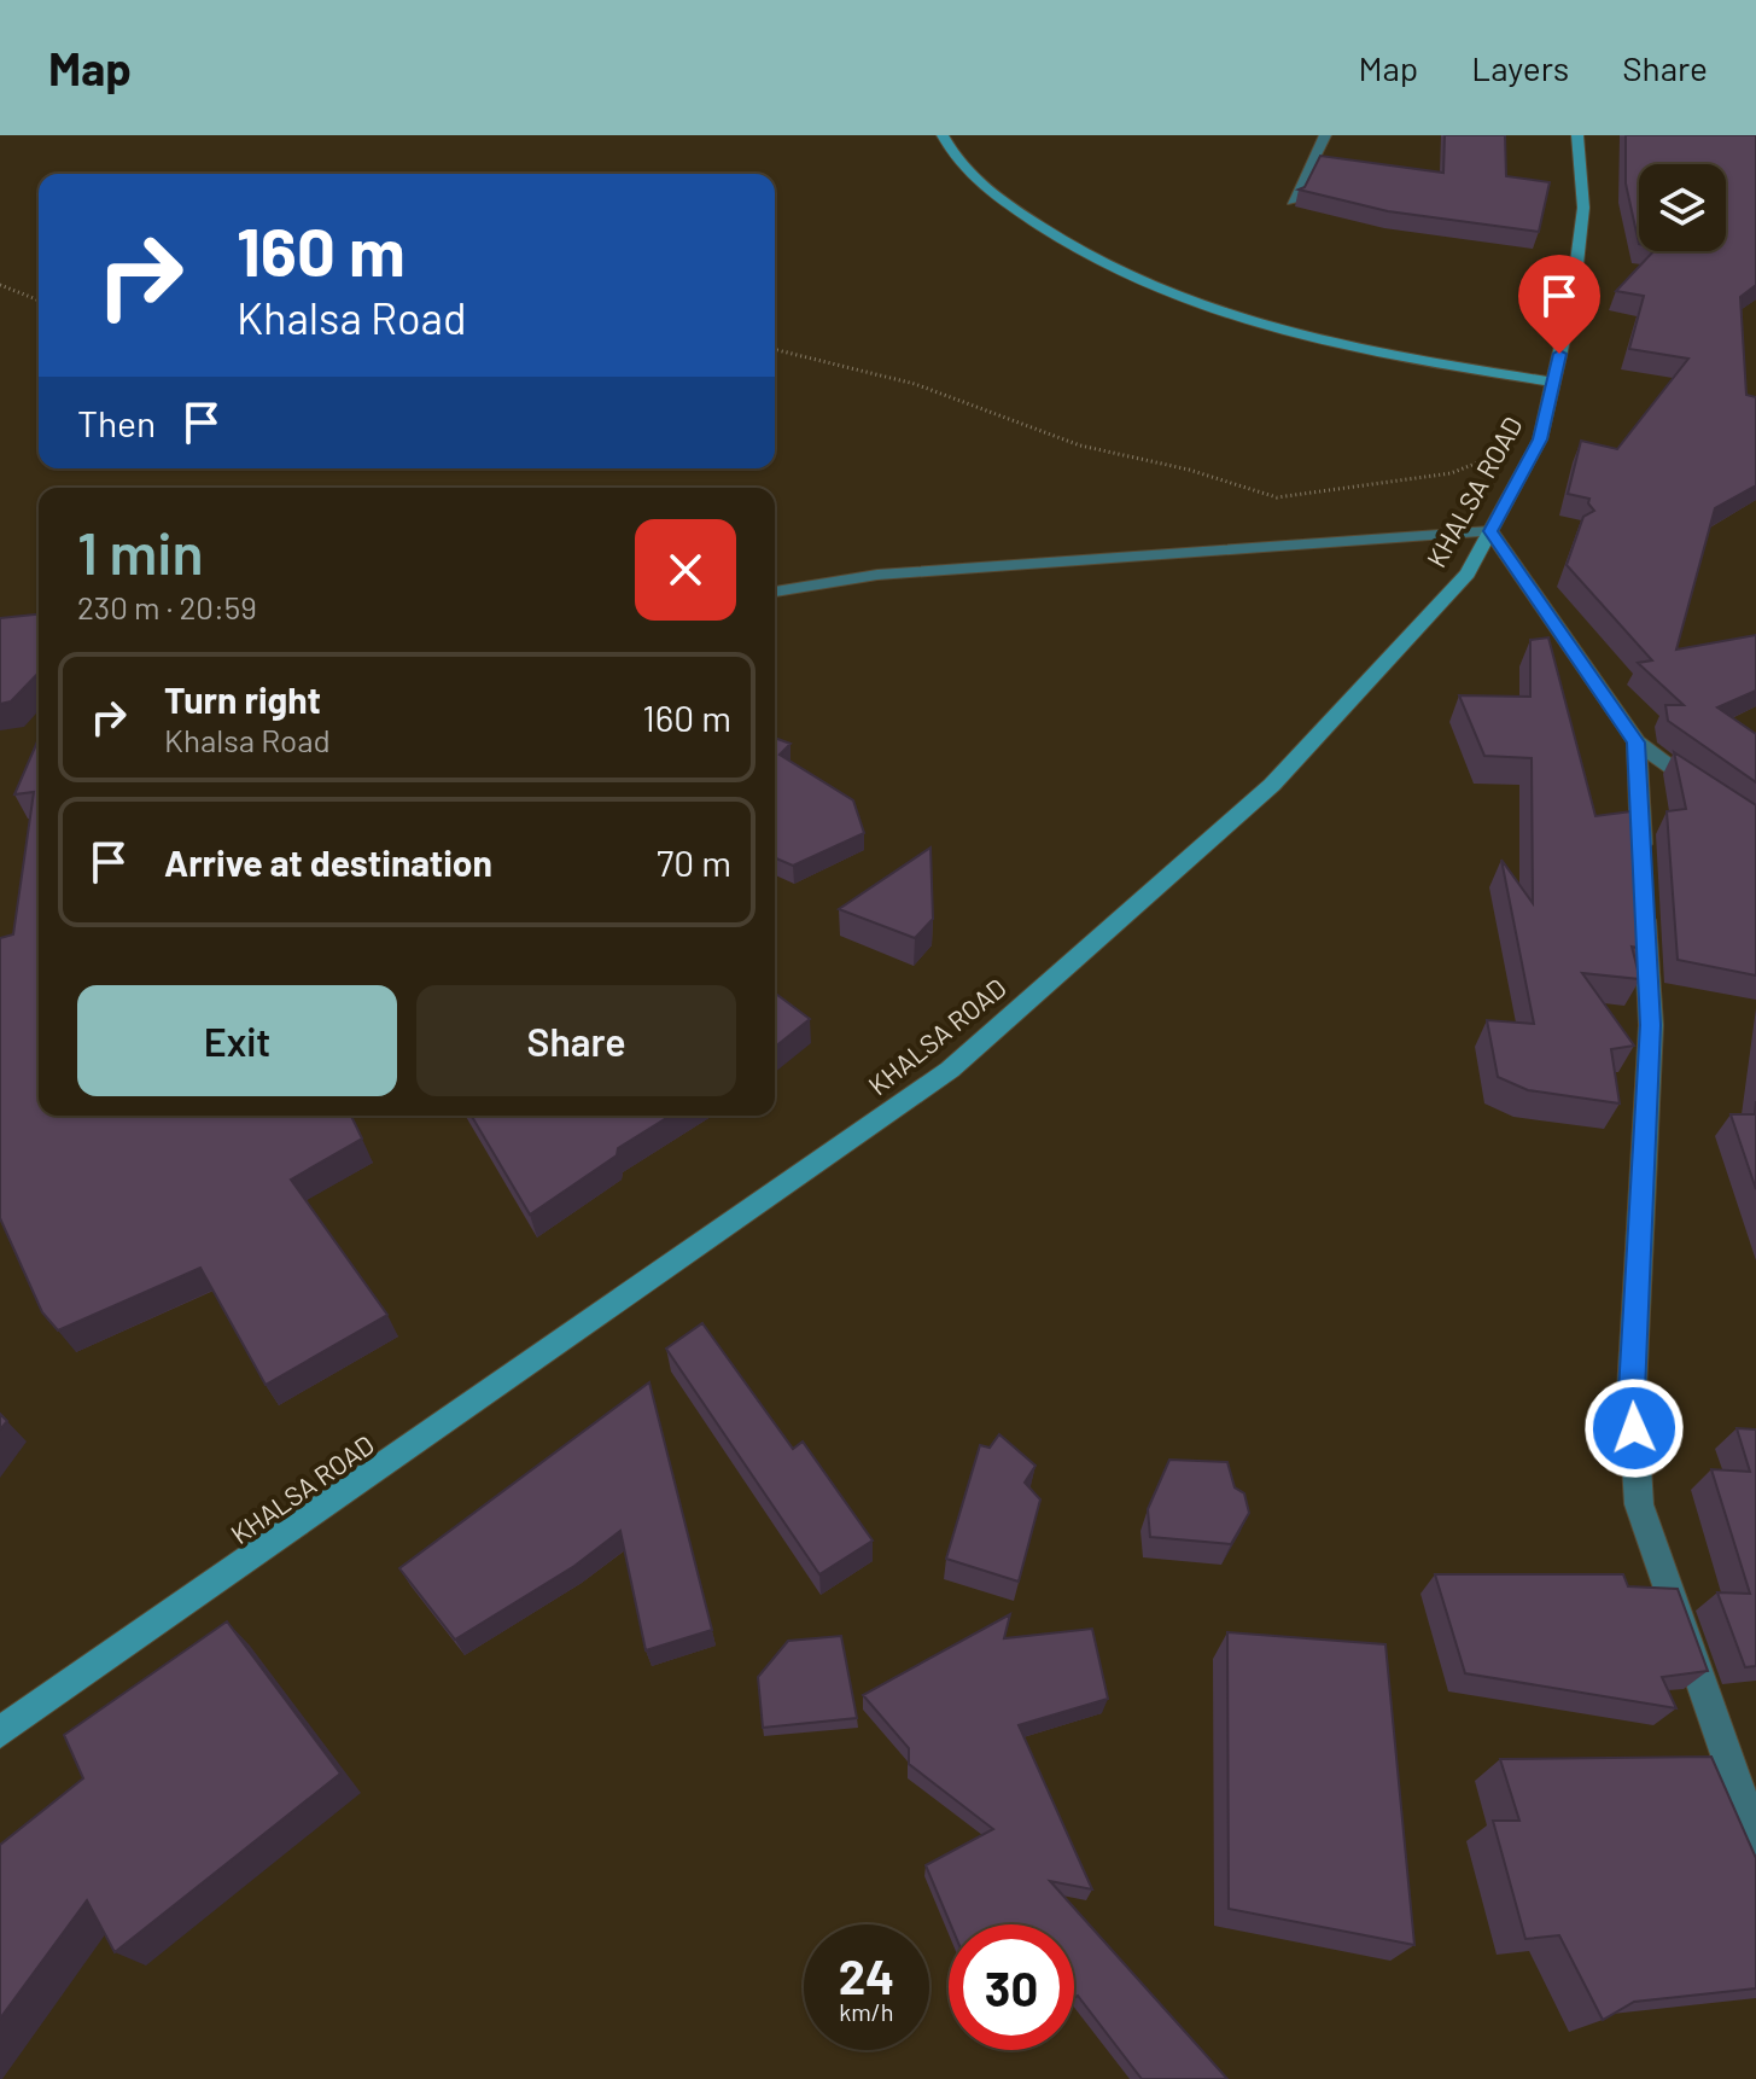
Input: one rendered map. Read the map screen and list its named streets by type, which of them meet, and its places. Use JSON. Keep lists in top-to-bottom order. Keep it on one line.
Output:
{"streets":{"main road":["KHALSA ROAD"]},"page":{"header":"Map","nav":["Map","Layers","Share"],"turn":["160 m","Khalsa Road"],"then":"Then","heading":["1 min","230 m · 20:59"],"list":[{"name":"Turn right","note":"Khalsa Road","value":"160 m"},{"name":"Arrive at destination","value":"70 m"}],"buttons":["Exit","Share"],"speed":"24 km/h","limit":"30"}}
